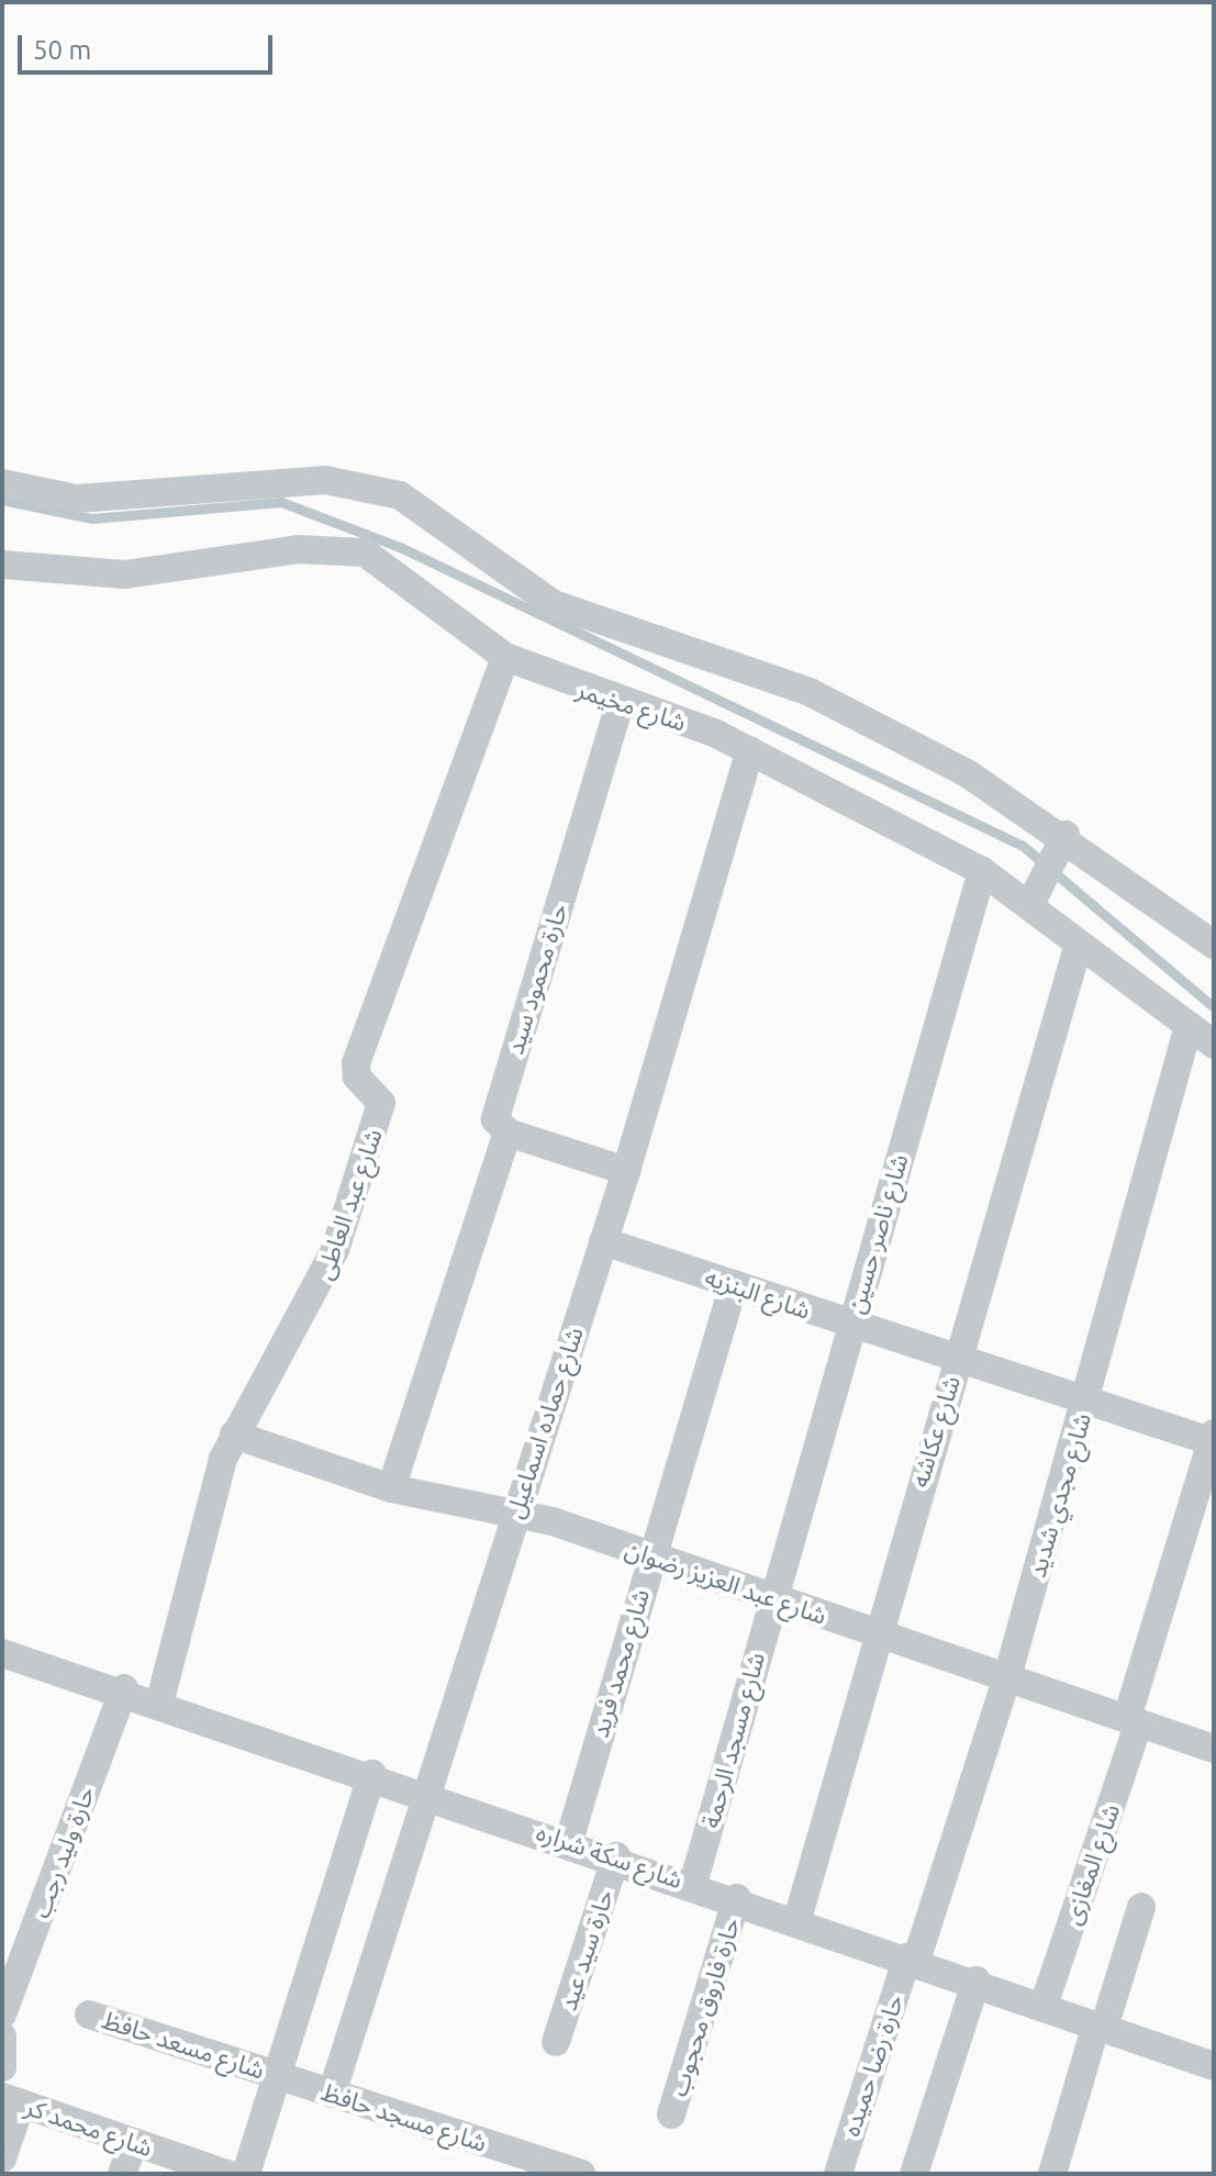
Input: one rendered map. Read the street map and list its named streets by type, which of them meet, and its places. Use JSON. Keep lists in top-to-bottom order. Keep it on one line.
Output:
{"streets":{"street":["شارع مخيمر","حارة محمود سيد","شارع عبد العاطى","شارع ناصر حسين","شارع البنزيه","شارع حماده اسماعيل","شارع عكاشه","شارع مجدي شديد","شارع عبد العزيز رضوان","شارع محمد فريد","شارع مسجد الرحمة","حارة وليد رجب","شارع سكة شراره","شارع المغازى","حارة سيد عيد","حارة فاروق محجوب","شارع مسعد حافظ","حارة رضا حميده","شارع مسجد حافظ","شارع محمد كر"]},"crossings":[["شارع مخيمر","حارة محمود سيد"],["شارع مخيمر","شارع عبد العاطى"],["شارع مخيمر","شارع ناصر حسين"],["شارع مخيمر","شارع حماده اسماعيل"],["شارع مخيمر","شارع عكاشه"],["شارع مخيمر","شارع مجدي شديد"],["شارع عبد العاطى","شارع عبد العزيز رضوان"],["شارع عبد العاطى","شارع سكة شراره"],["شارع ناصر حسين","شارع البنزيه"],["شارع ناصر حسين","شارع عبد العزيز رضوان"],["شارع ناصر حسين","شارع مسجد الرحمة"],["شارع البنزيه","شارع حماده اسماعيل"],["شارع البنزيه","شارع عكاشه"],["شارع البنزيه","شارع مجدي شديد"],["شارع البنزيه","شارع محمد فريد"],["شارع البنزيه","شارع المغازى"],["شارع حماده اسماعيل","شارع عبد العزيز رضوان"],["شارع حماده اسماعيل","شارع سكة شراره"],["شارع حماده اسماعيل","شارع مسجد حافظ"],["شارع عكاشه","شارع عبد العزيز رضوان"],["شارع عكاشه","شارع سكة شراره"],["شارع مجدي شديد","شارع عبد العزيز رضوان"],["شارع مجدي شديد","شارع سكة شراره"],["شارع مجدي شديد","حارة رضا حميده"],["شارع عبد العزيز رضوان","شارع محمد فريد"],["شارع عبد العزيز رضوان","شارع مسجد الرحمة"],["شارع عبد العزيز رضوان","شارع المغازى"],["شارع محمد فريد","شارع سكة شراره"],["شارع مسجد الرحمة","شارع سكة شراره"],["حارة وليد رجب","شارع سكة شراره"],["شارع سكة شراره","شارع المغازى"],["شارع سكة شراره","حارة سيد عيد"],["شارع سكة شراره","حارة فاروق محجوب"],["شارع سكة شراره","حارة رضا حميده"],["شارع مسعد حافظ","شارع مسجد حافظ"]],"scale_bar":"50 m"}
